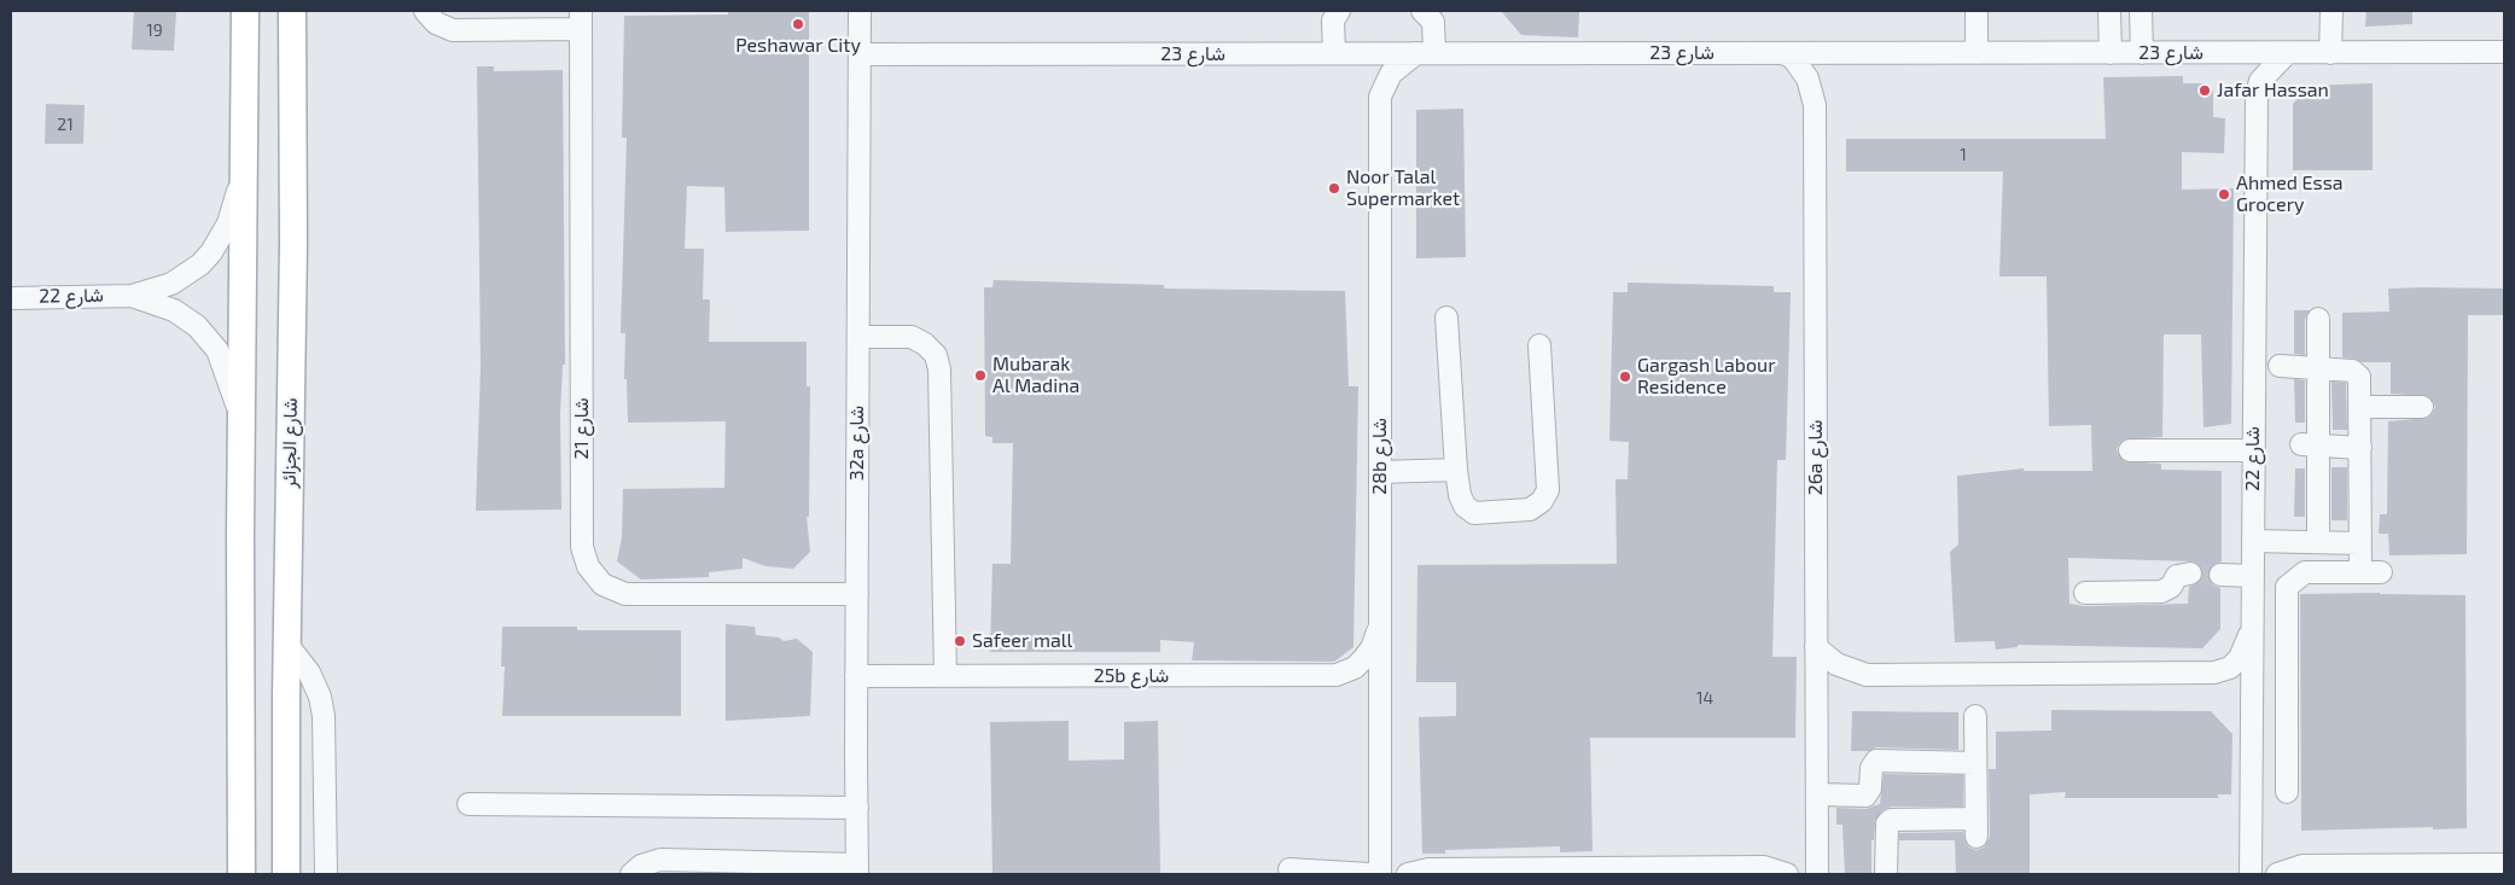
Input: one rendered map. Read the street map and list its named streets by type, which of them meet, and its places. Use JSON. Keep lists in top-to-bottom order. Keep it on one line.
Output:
{"streets":{"main road":["شارع الجزائر"],"street":["شارع 23","شارع 22","شارع 21","32a شارع","28b شارع","26a شارع","25b شارع"]},"crossings":[["شارع 23","شارع 22"],["شارع 23","32a شارع"],["شارع 23","28b شارع"],["شارع 23","26a شارع"],["شارع 21","32a شارع"],["32a شارع","25b شارع"],["28b شارع","25b شارع"]],"places":["Peshawar City","Jafar Hassan","Noor Talal Supermarket","Ahmed Essa Grocery","Mubarak Al Madina","Gargash Labour Residence","Safeer mall"],"house_numbers":["19","21","1","14"]}
